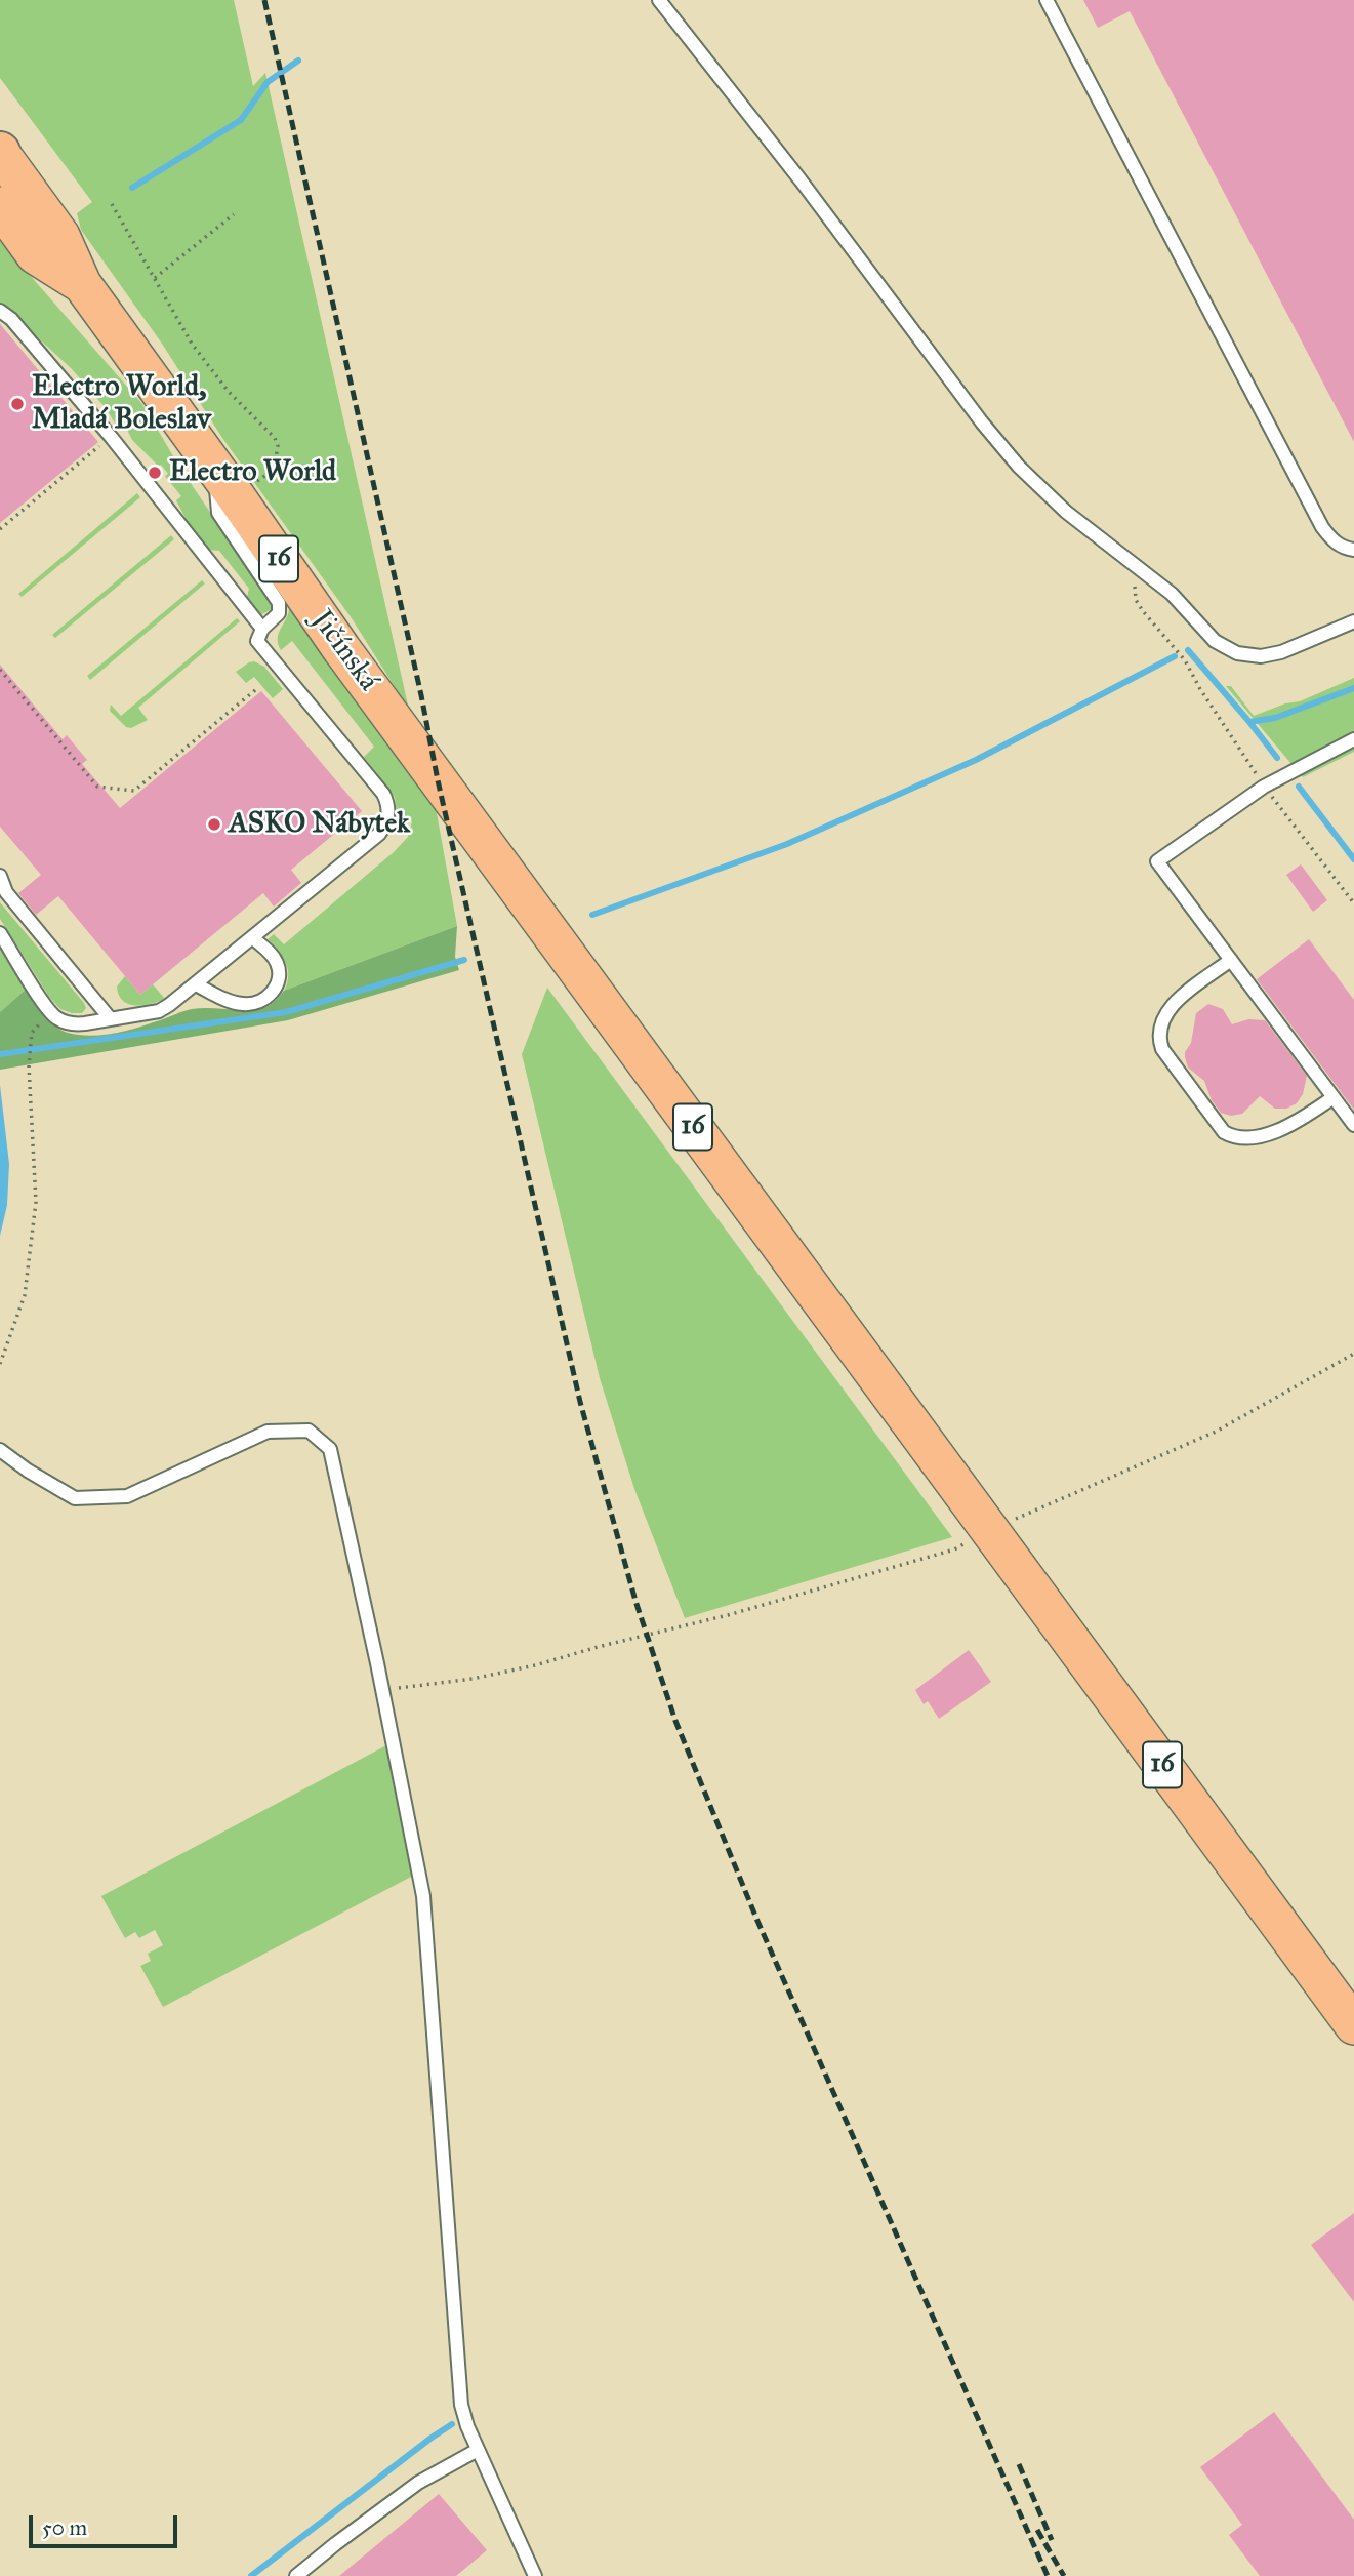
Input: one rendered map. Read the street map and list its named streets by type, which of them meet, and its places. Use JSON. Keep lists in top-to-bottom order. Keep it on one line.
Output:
{"streets":{"main road":["16","Jičínská"]},"crossings":[["16","Jičínská"]],"places":["Electro World, Mladá Boleslav","Electro World","ASKO Nábytek"],"scale_bar":"50 m"}
